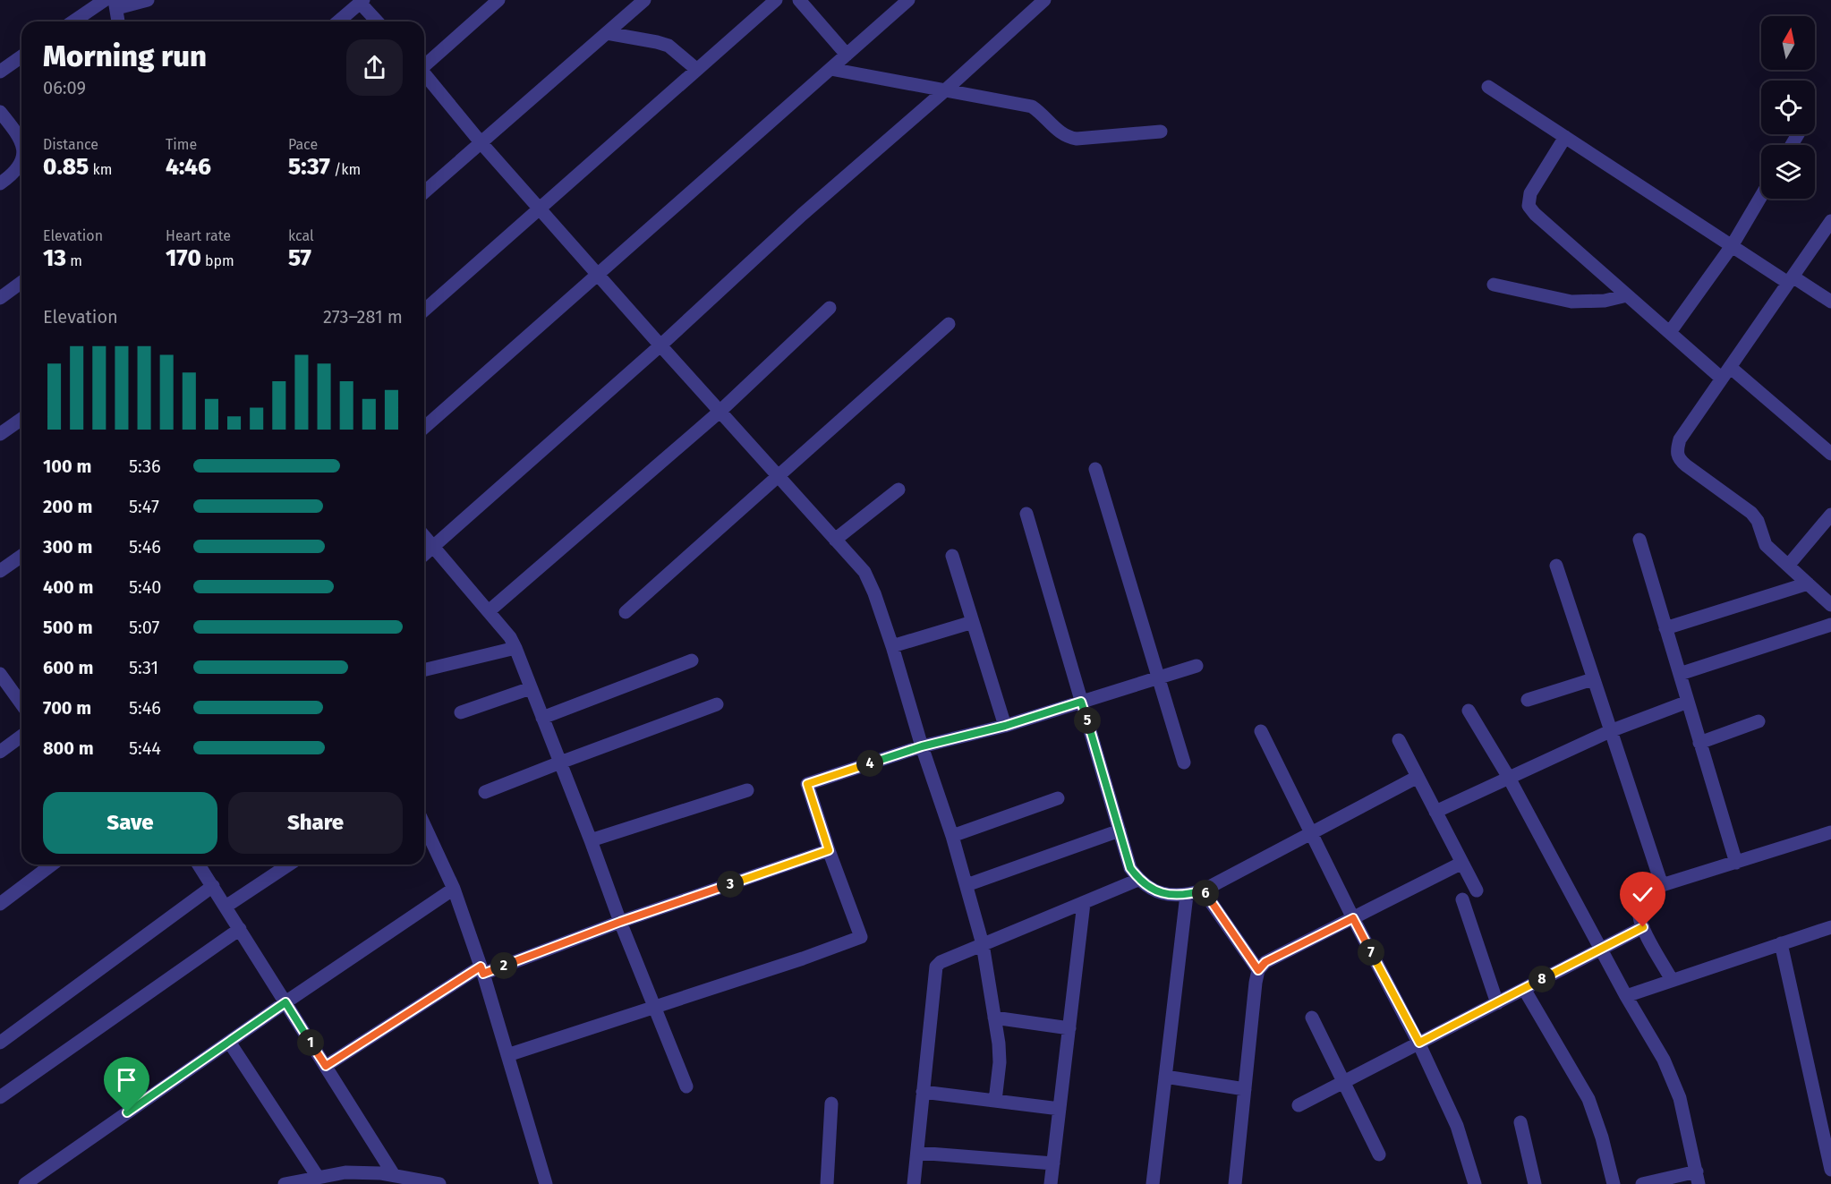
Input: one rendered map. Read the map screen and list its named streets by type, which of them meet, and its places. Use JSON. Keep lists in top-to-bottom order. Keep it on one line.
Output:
{"north":"top","page":{"heading":["Morning run","06:09"],"stats":[["Distance","0.85 km"],["Time","4:46"],["Pace","5:37 /km"],["Elevation","13 m"],["Heart rate","170 bpm"],["kcal","57"]],"chart":["Elevation","273–281 m"],"list":[{"name":"100 m","note":"5:36"},{"name":"200 m","note":"5:47"},{"name":"300 m","note":"5:46"},{"name":"400 m","note":"5:40"},{"name":"500 m","note":"5:07"},{"name":"600 m","note":"5:31"},{"name":"700 m","note":"5:46"},{"name":"800 m","note":"5:44"}],"pins":["5","4","3","6","7","2","8","1"],"buttons":["Save","Share"]}}
